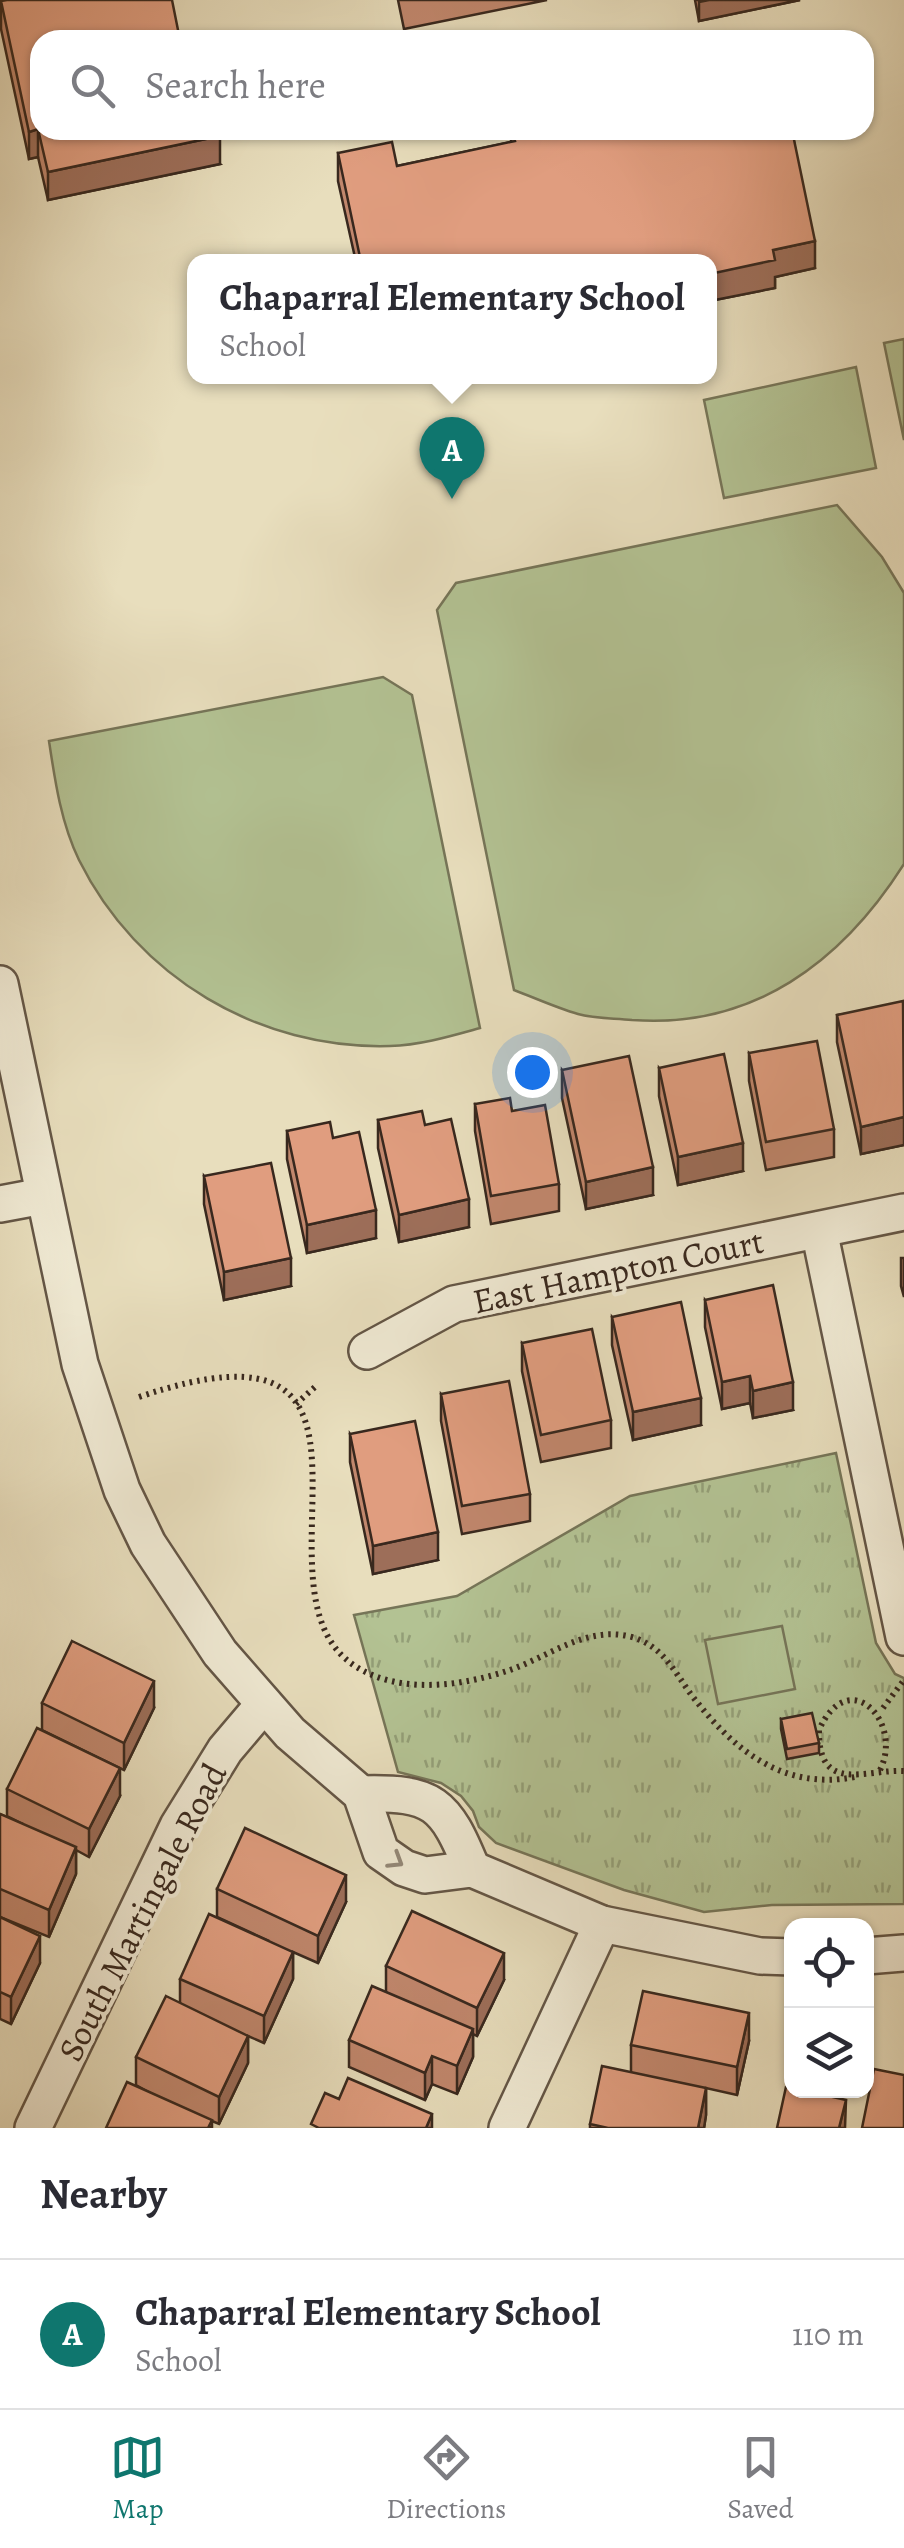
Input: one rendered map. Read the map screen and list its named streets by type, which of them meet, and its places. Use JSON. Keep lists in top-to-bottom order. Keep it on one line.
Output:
{"streets":{"street":["East Hampton Court","South Martingale Road"]},"page":{"search":"Search here","popup":["Chaparral Elementary School","School"],"pins":"A","heading":"Nearby","list":[{"mark":"A","name":"Chaparral Elementary School","note":"School","value":"110 m"}],"nav":["Map","Directions","Saved"]}}
